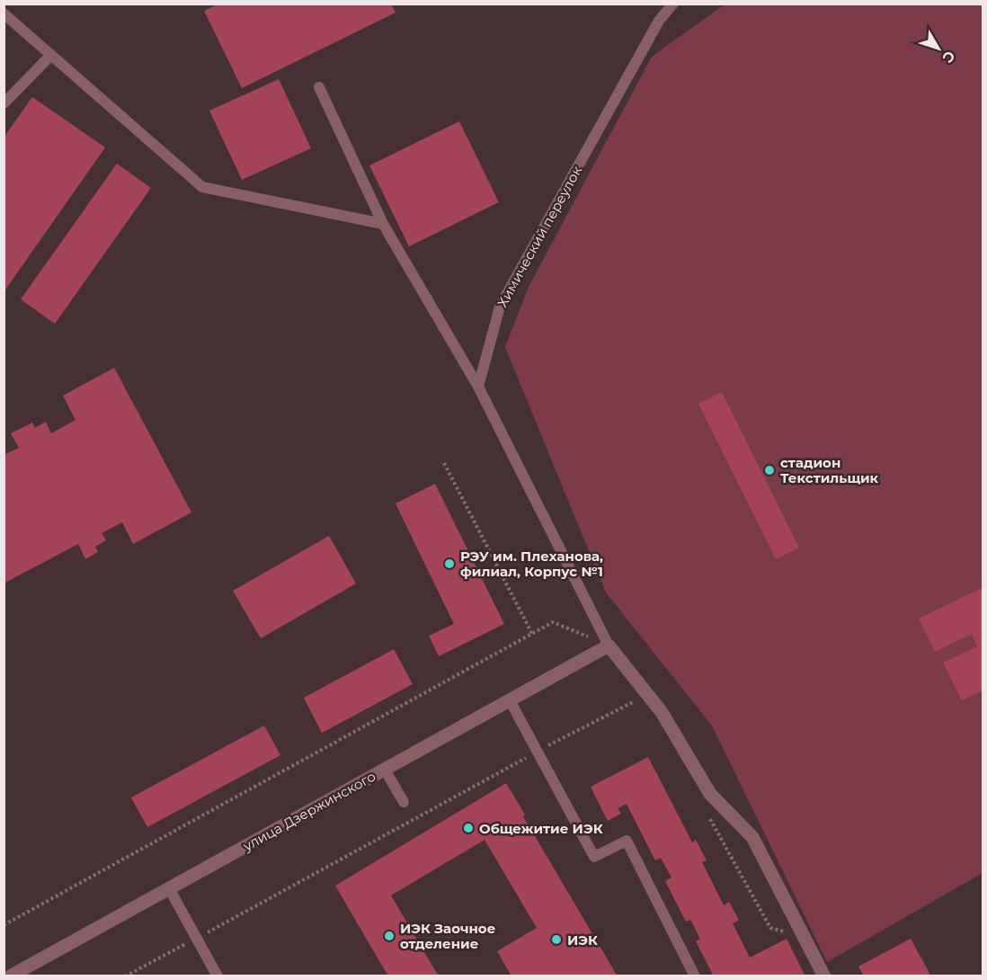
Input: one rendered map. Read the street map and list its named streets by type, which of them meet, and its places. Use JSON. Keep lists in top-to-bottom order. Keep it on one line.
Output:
{"streets":{"street":["улица Дзержинского"],"lane":["Химический переулок"]},"places":["стадион Текстильщик","РЭУ им. Плеханова, филиал, Корпус №1","Общежитие ИЭК","ИЭК Заочное отделение","ИЭК"],"north":"bottom right"}
